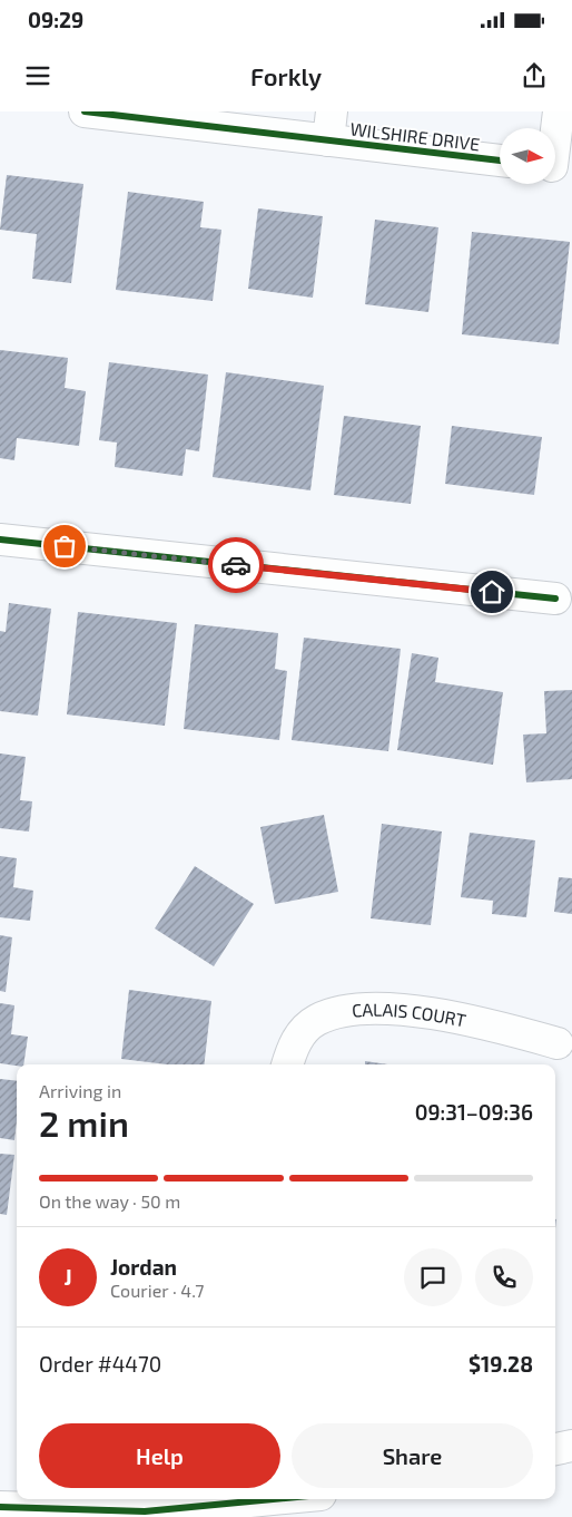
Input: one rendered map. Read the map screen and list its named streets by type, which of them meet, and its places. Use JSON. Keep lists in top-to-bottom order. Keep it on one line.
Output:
{"streets":{"street":["WILSHIRE DRIVE","CALAIS COURT"]},"north":"right","page":{"status":"09:29","header":"Forkly","heading":["2 min","Arriving in","09:31–09:36"],"panel":["Jordan","Courier · 4.7","Order #4470","$19.28"],"bar":"On the way · 50 m","round":"J","buttons":["Help","Share"]}}
